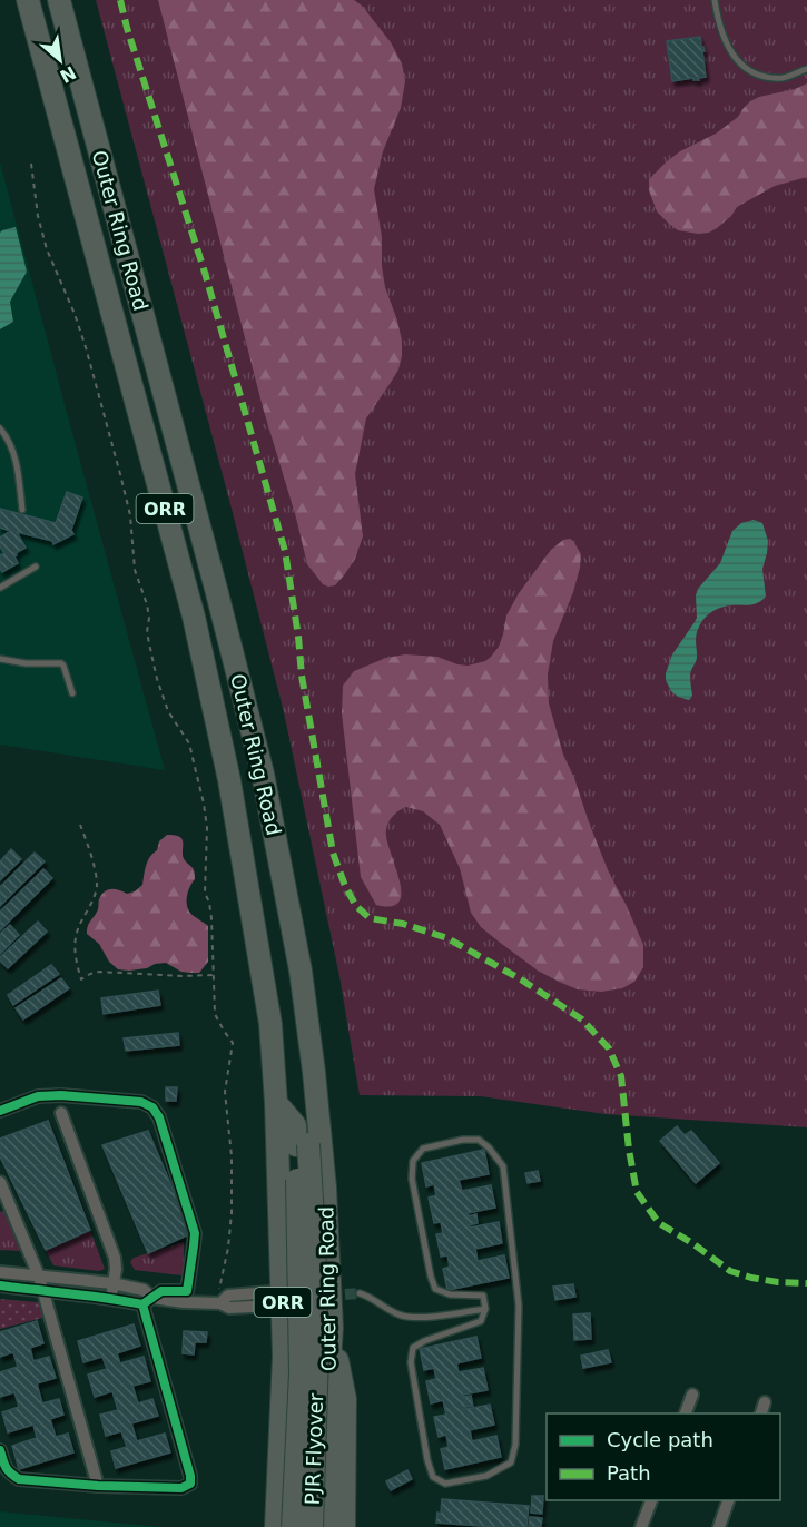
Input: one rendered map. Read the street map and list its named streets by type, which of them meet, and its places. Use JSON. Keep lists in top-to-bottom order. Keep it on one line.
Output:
{"streets":{"highway":["Outer Ring Road","ORR","PJR Flyover"]},"crossings":[["Outer Ring Road","PJR Flyover"]],"legend":["Cycle path","Path"],"north":"bottom right"}
